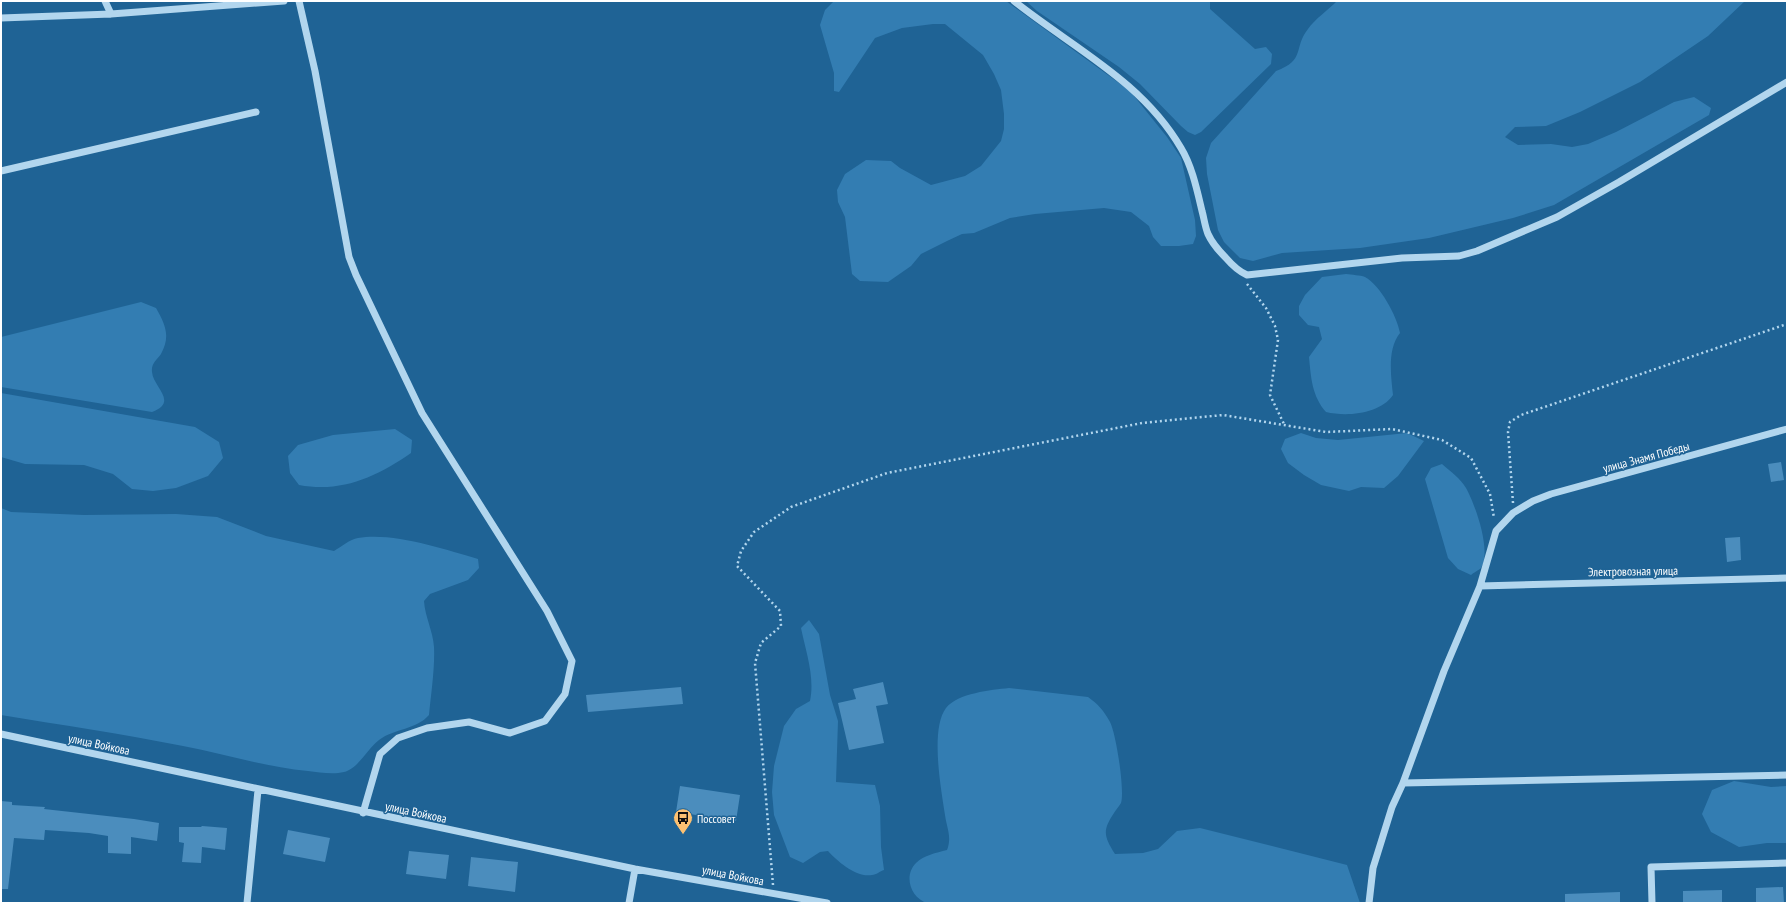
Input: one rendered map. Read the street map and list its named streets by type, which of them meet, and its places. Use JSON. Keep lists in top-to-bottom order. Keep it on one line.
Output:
{"streets":{"street":["улица Знамя Победы","Электровозная улица","улица Войкова"]},"places":{"bus stop":["Поссовет"]}}
